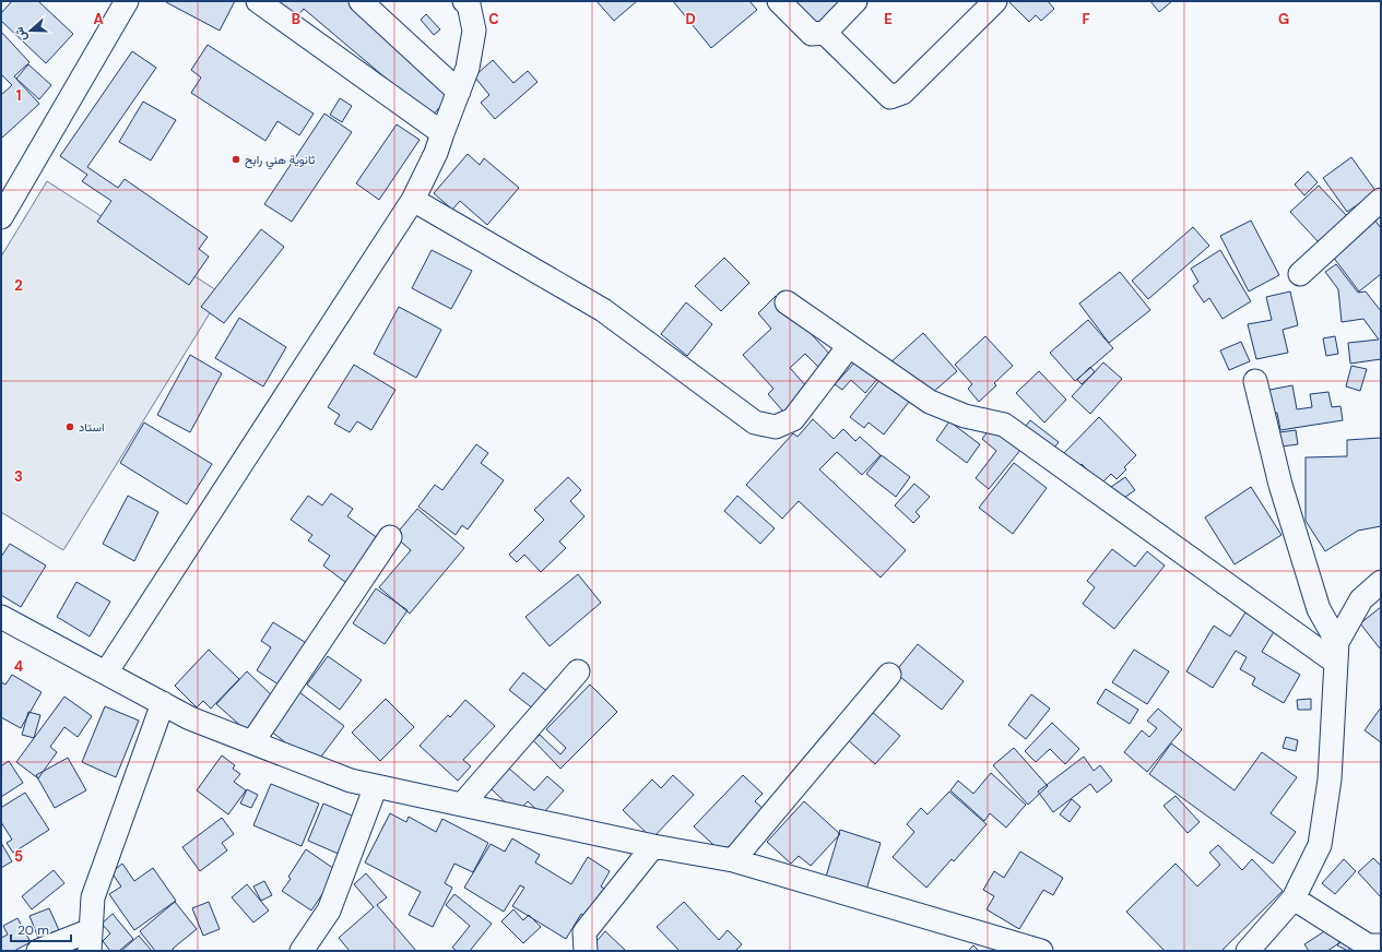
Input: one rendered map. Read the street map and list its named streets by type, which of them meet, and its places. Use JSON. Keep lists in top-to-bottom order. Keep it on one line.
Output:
{"places":["ثانوية هني رابح","استاد"],"scale_bar":"20 m","north":"left","grid":{"columns":["A","B","C","D","E","F","G"],"rows":["1","2","3","4","5"]}}
